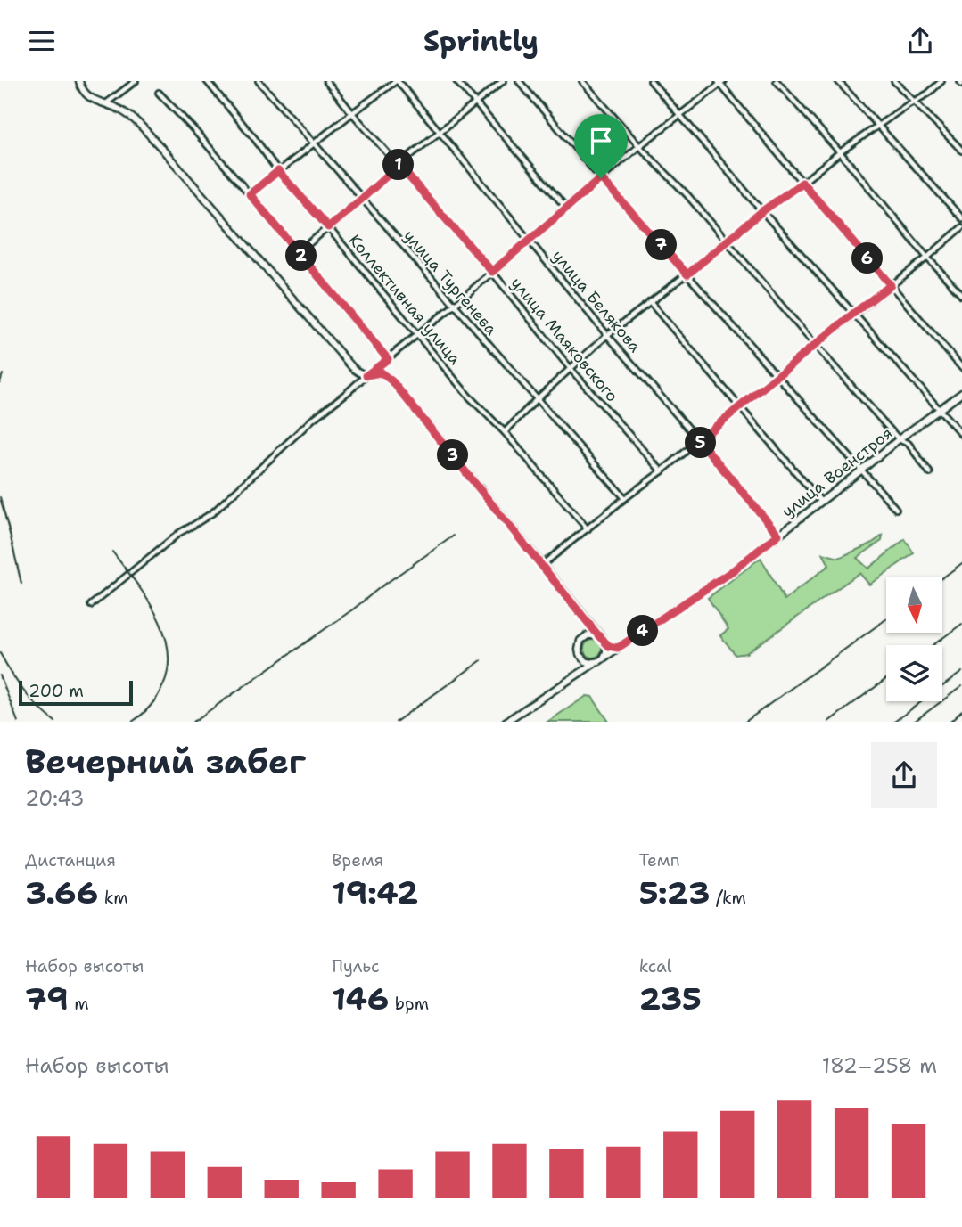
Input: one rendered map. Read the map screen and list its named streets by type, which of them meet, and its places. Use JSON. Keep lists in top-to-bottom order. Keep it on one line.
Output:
{"streets":{"street":["улица Тургенева","Коллективная улица","улица Белякова","улица Маяковского","улица Военстроя"]},"crossings":[["улица Белякова","улица Военстроя"]],"scale_bar":"200 m","north":"bottom","page":{"header":"Sprintly","pins":["1","7","2","6","5","3","4"],"scale":"200 m","heading":["Вечерний забег","20:43"],"stats":[["Дистанция","3.66 km"],["Время","19:42"],["Темп","5:23 /km"],["Набор высоты","79 m"],["Пульс","146 bpm"],["kcal","235"]],"chart":["Набор высоты","182–258 m"]}}
